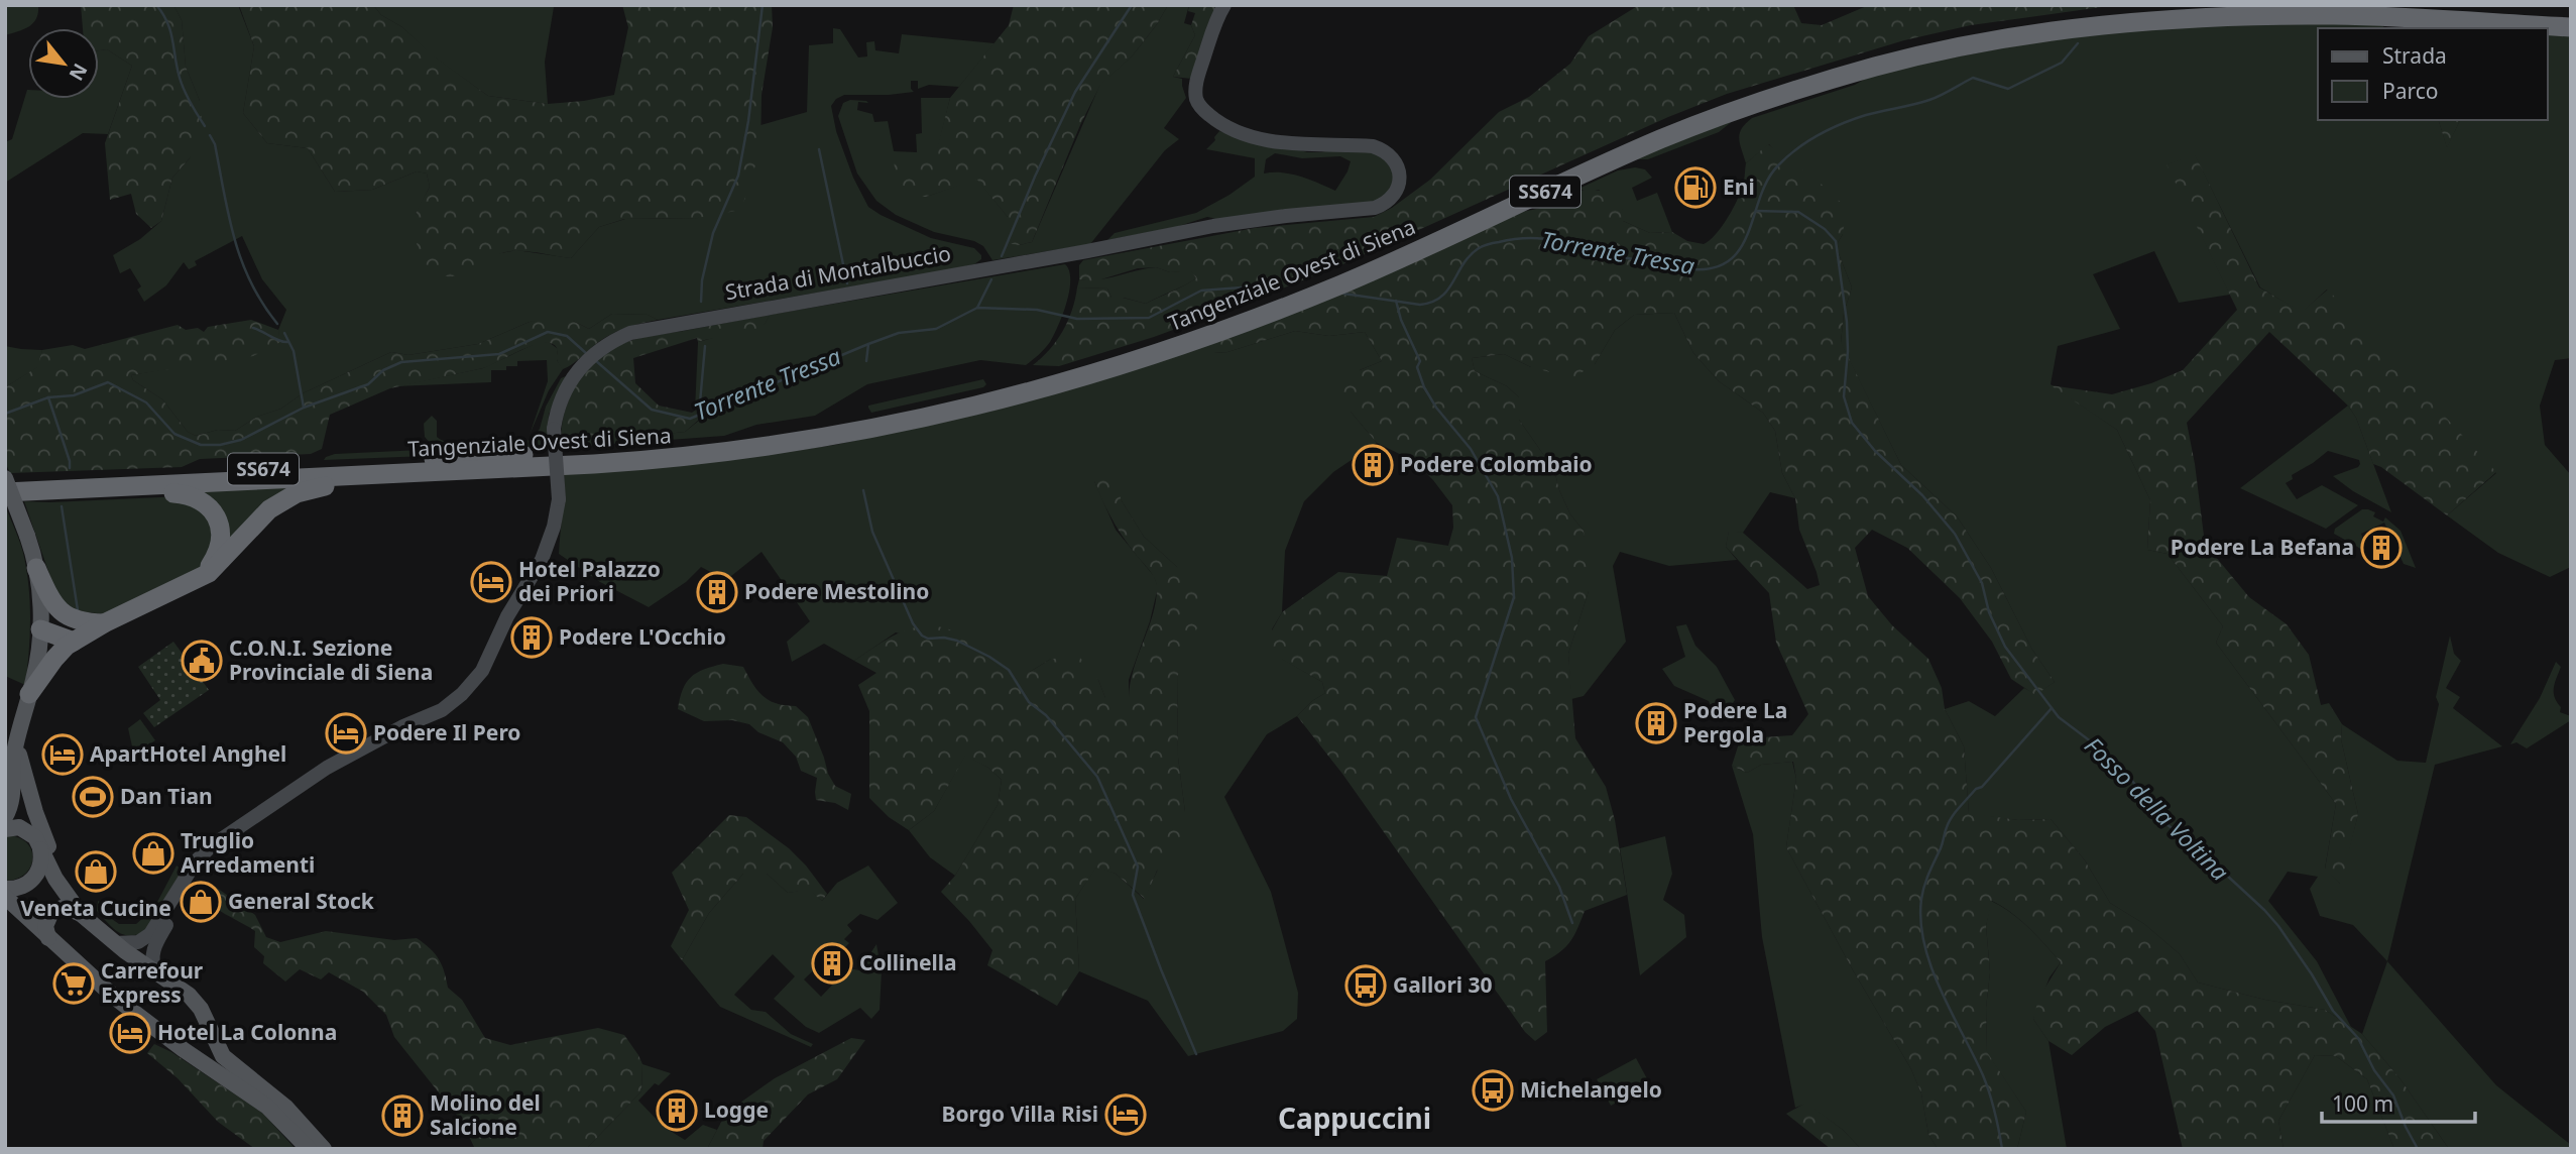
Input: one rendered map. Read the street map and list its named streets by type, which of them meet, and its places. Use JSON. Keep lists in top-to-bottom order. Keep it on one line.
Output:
{"streets":{"highway":["SS674","Tangenziale Ovest di Siena"],"street":["Strada di Montalbuccio"]},"districts":["Cappuccini"],"water":["Torrente Tressa","Fosso della Voltina"],"places":{"fuel station":["Eni"],"building":["Podere Colombaio","Podere La Befana","Podere Mestolino","Podere L'Occhio","Podere La Pergola","Collinella","Logge","Molino del Salcione"],"hotel":["Hotel Palazzo dei Priori","Podere Il Pero","ApartHotel Anghel","Hotel La Colonna","Borgo Villa Risi"],"public building":["C.O.N.I. Sezione Provinciale di Siena"],"sports":["Dan Tian"],"shop":["Truglio Arredamenti","Veneta Cucine","General Stock"],"supermarket":["Carrefour Express"],"bus stop":["Gallori 30","Michelangelo"]},"legend":["Strada","Parco"],"scale_bar":"100 m","north":"bottom right"}
